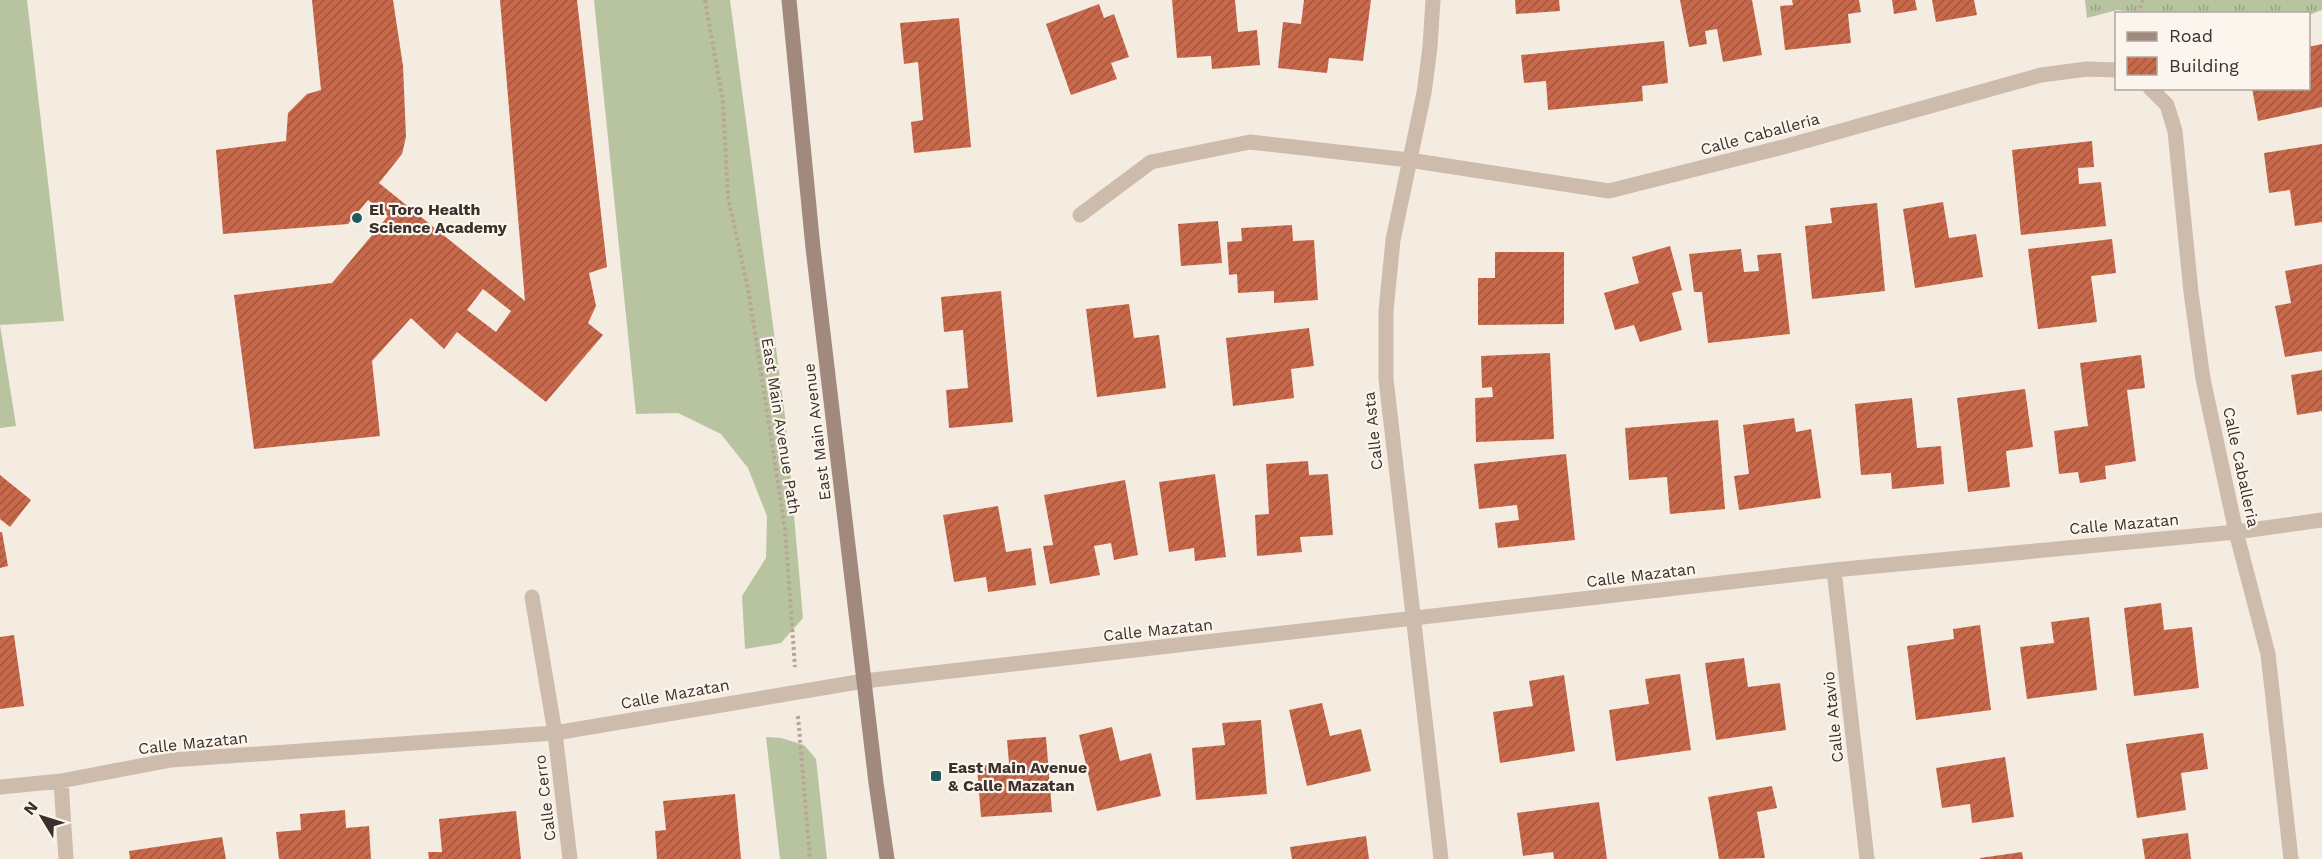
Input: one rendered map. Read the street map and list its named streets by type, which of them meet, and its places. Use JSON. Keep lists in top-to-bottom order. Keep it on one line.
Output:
{"streets":{"main road":["East Main Avenue"],"street":["Calle Caballeria","Calle Asta","Calle Mazatan","Calle Atavio","Calle Cerro"],"path":["East Main Avenue Path"]},"crossings":[["Calle Caballeria","Calle Asta"],["Calle Caballeria","Calle Mazatan"],["East Main Avenue Path","Calle Mazatan"],["Calle Asta","Calle Mazatan"],["East Main Avenue","Calle Mazatan"],["Calle Mazatan","Calle Atavio"],["Calle Mazatan","Calle Cerro"]],"places":{"other":["El Toro Health Science Academy"],"transit":["East Main Avenue & Calle Mazatan"]},"legend":["Road","Building"],"north":"top left"}
